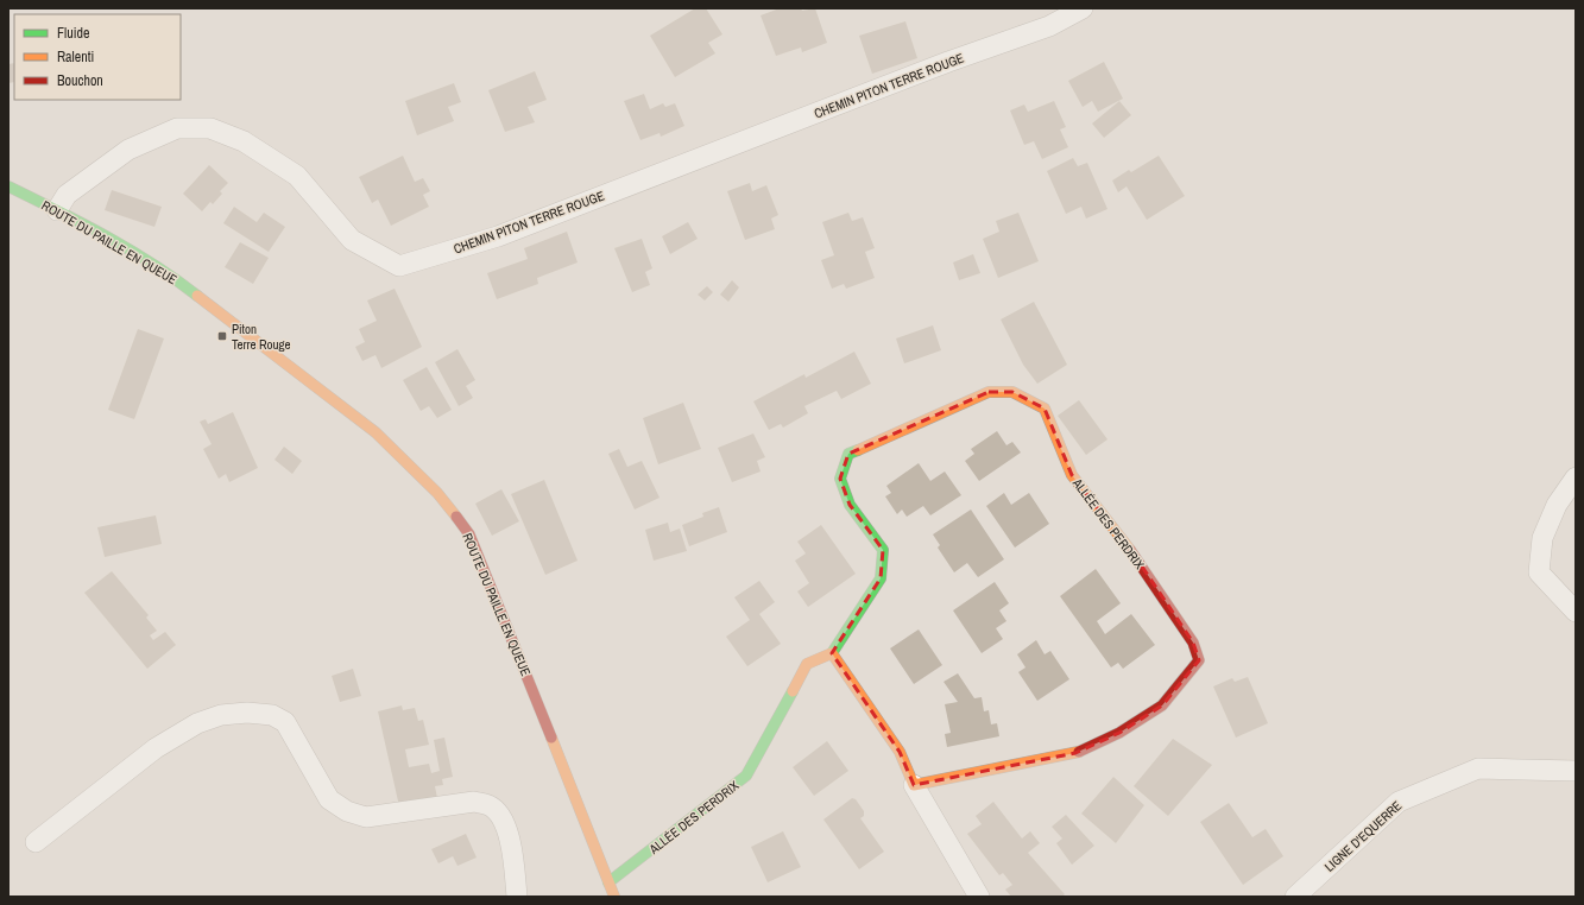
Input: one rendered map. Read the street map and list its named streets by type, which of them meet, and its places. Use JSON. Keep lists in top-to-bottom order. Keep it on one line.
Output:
{"streets":{"street":["CHEMIN PITON TERRE ROUGE","ROUTE DU PAILLE EN QUEUE","ALLÉE DES PERDRIX","LIGNE D'EQUERRE"]},"crossings":[["CHEMIN PITON TERRE ROUGE","ROUTE DU PAILLE EN QUEUE"],["ROUTE DU PAILLE EN QUEUE","ALLÉE DES PERDRIX"]],"places":{"transit":["Piton Terre Rouge"]},"legend":["Fluide","Ralenti","Bouchon"]}
